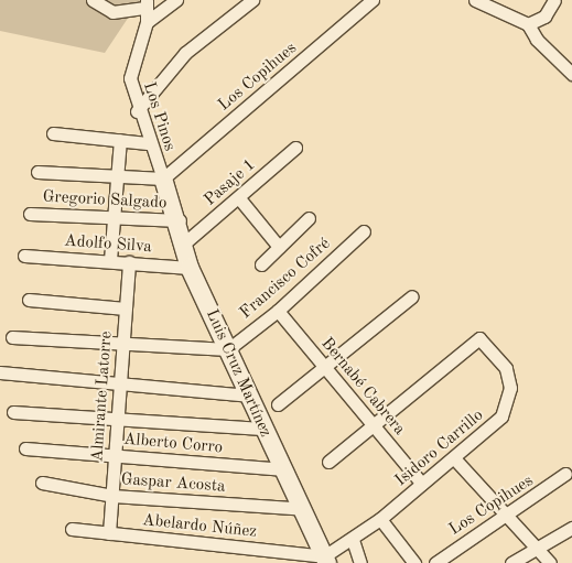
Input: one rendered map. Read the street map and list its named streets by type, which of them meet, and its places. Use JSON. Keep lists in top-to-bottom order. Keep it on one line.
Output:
{"streets":{"street":["Los Copihues","Los Pinos","Pasaje 1","Gregorio Salgado","Adolfo Silva","Francisco Cofré","Luis Cruz Martínez","Bernabé Cabrera","Almirante Latorre","Alberto Corro","Isidoro Carrillo","Gaspar Acosta","Abelardo Núñez"]},"crossings":[["Los Copihues","Los Pinos"],["Los Copihues","Luis Cruz Martínez"],["Los Pinos","Luis Cruz Martínez"],["Pasaje 1","Luis Cruz Martínez"],["Gregorio Salgado","Luis Cruz Martínez"],["Adolfo Silva","Luis Cruz Martínez"],["Adolfo Silva","Almirante Latorre"],["Francisco Cofré","Luis Cruz Martínez"],["Francisco Cofré","Bernabé Cabrera"],["Luis Cruz Martínez","Alberto Corro"],["Luis Cruz Martínez","Isidoro Carrillo"],["Luis Cruz Martínez","Gaspar Acosta"],["Luis Cruz Martínez","Abelardo Núñez"],["Bernabé Cabrera","Isidoro Carrillo"],["Almirante Latorre","Alberto Corro"],["Almirante Latorre","Gaspar Acosta"],["Almirante Latorre","Abelardo Núñez"],["Isidoro Carrillo","Abelardo Núñez"]]}
